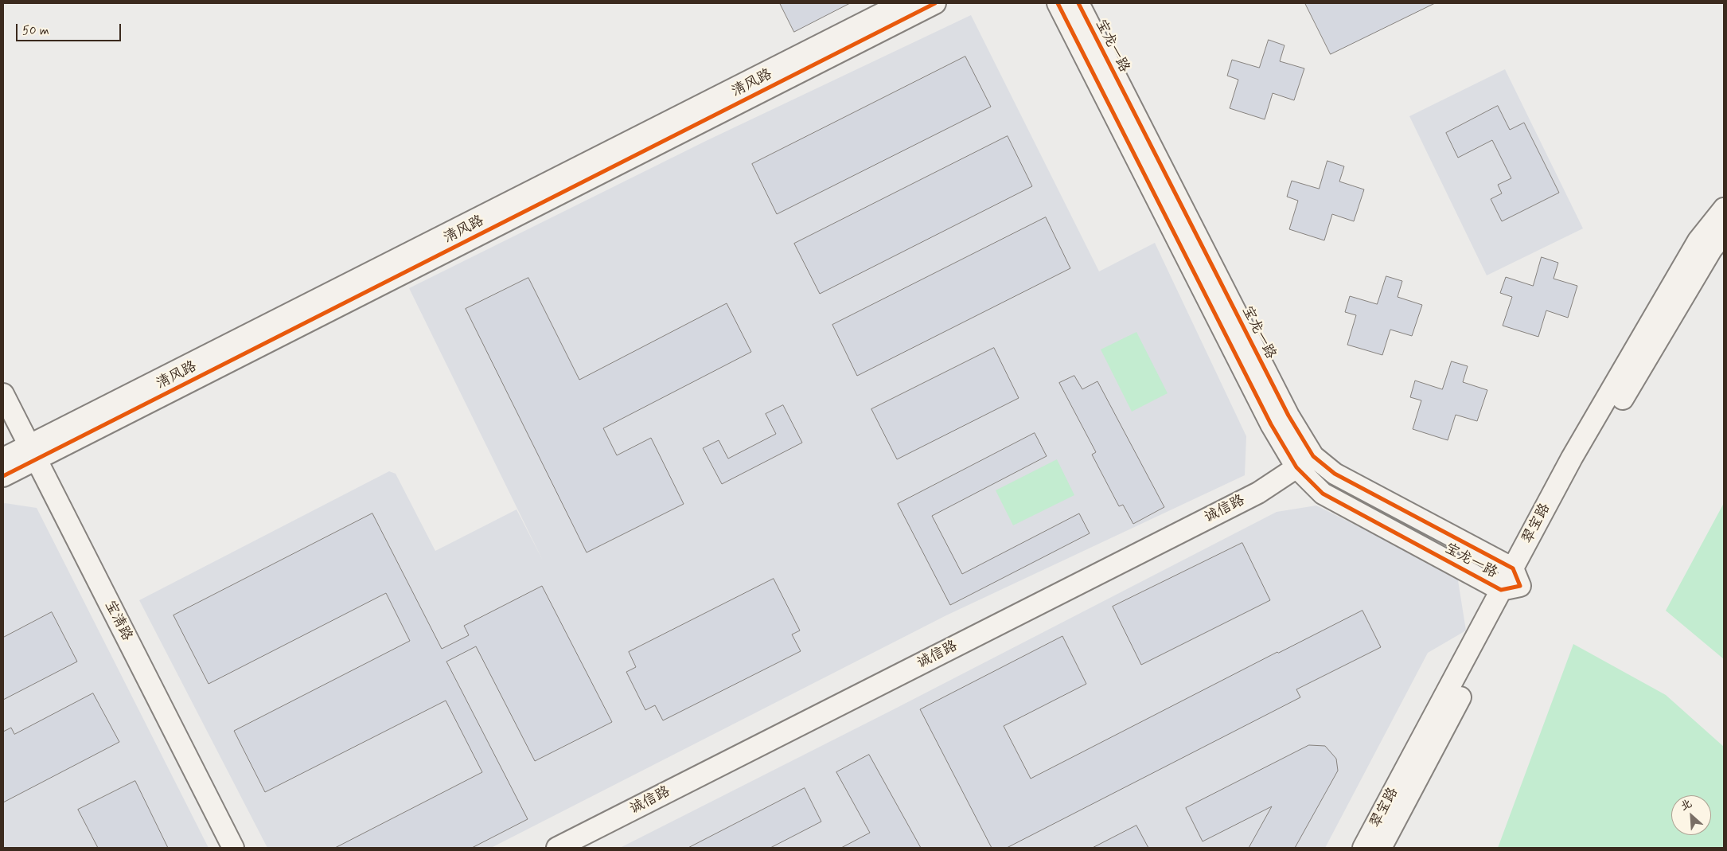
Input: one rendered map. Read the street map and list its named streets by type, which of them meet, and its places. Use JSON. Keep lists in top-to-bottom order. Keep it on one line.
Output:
{"streets":{"street":["宝龙一路","清风路","诚信路","翠宝路","宝清路"]},"crossings":[["宝龙一路","诚信路"],["宝龙一路","翠宝路"],["清风路","宝清路"]],"scale_bar":"50 m","north":"top left"}
